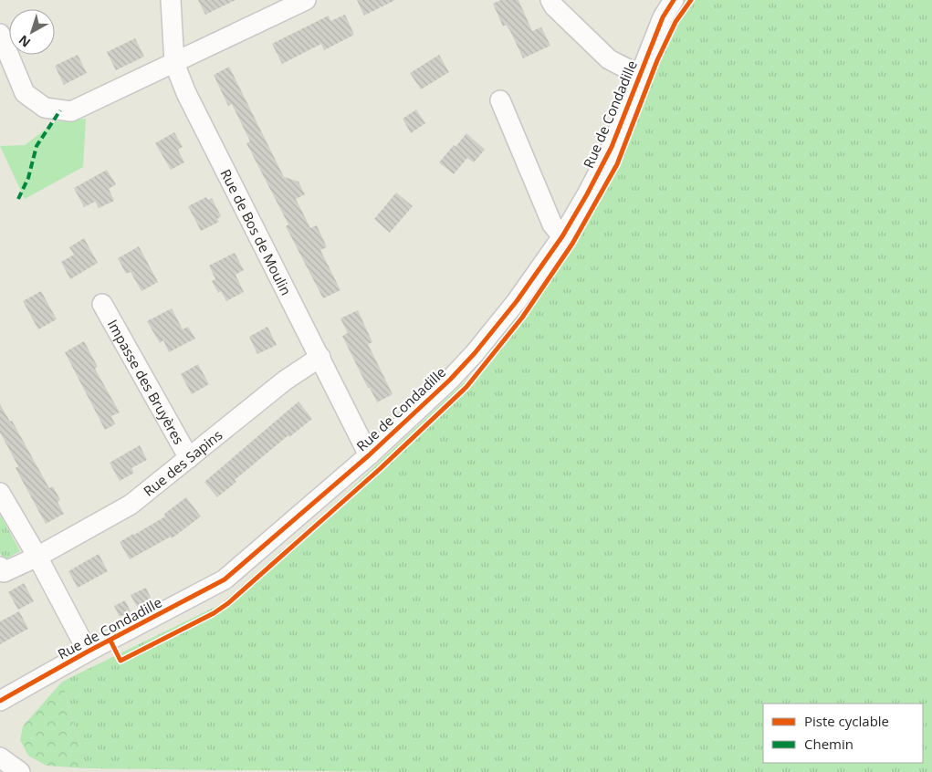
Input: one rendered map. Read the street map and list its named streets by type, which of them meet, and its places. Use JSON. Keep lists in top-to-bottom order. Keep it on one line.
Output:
{"streets":{"street":["Rue de Condadille","Rue de Bos de Moulin","Impasse des Bruyères","Rue des Sapins"]},"crossings":[["Rue de Condadille","Rue de Bos de Moulin"],["Rue de Bos de Moulin","Rue des Sapins"],["Impasse des Bruyères","Rue des Sapins"]],"legend":["Piste cyclable","Chemin"],"north":"bottom left"}
